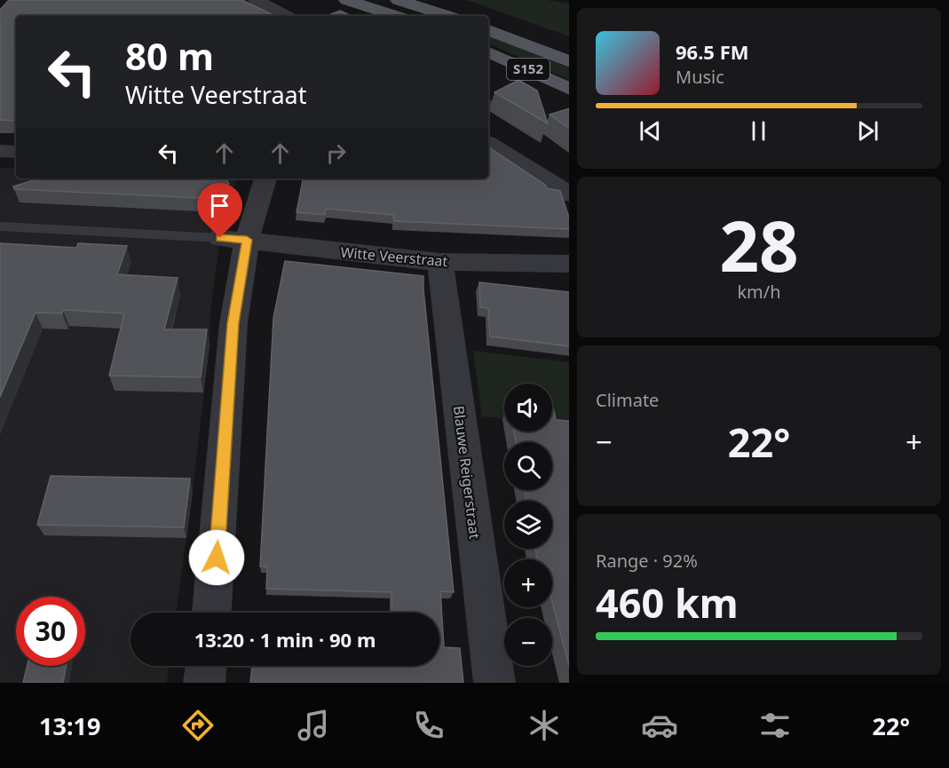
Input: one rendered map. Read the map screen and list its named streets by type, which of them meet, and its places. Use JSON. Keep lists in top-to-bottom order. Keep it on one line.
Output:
{"streets":{"main road":["S152"],"street":["Witte Veerstraat","Blauwe Reigerstraat"]},"crossings":[["Witte Veerstraat","Blauwe Reigerstraat"]],"page":{"turn":["80 m","Witte Veerstraat"],"song":["96.5 FM","Music"],"tile":[["28","km/h"],"Climate",["Range · 92%","460 km"]],"map_buttons":["+","−"],"heat":["−","22°","+"],"limit":"30","trip":"13:20 · 1 min · 90 m","tabs":["13:19","22°"]}}
